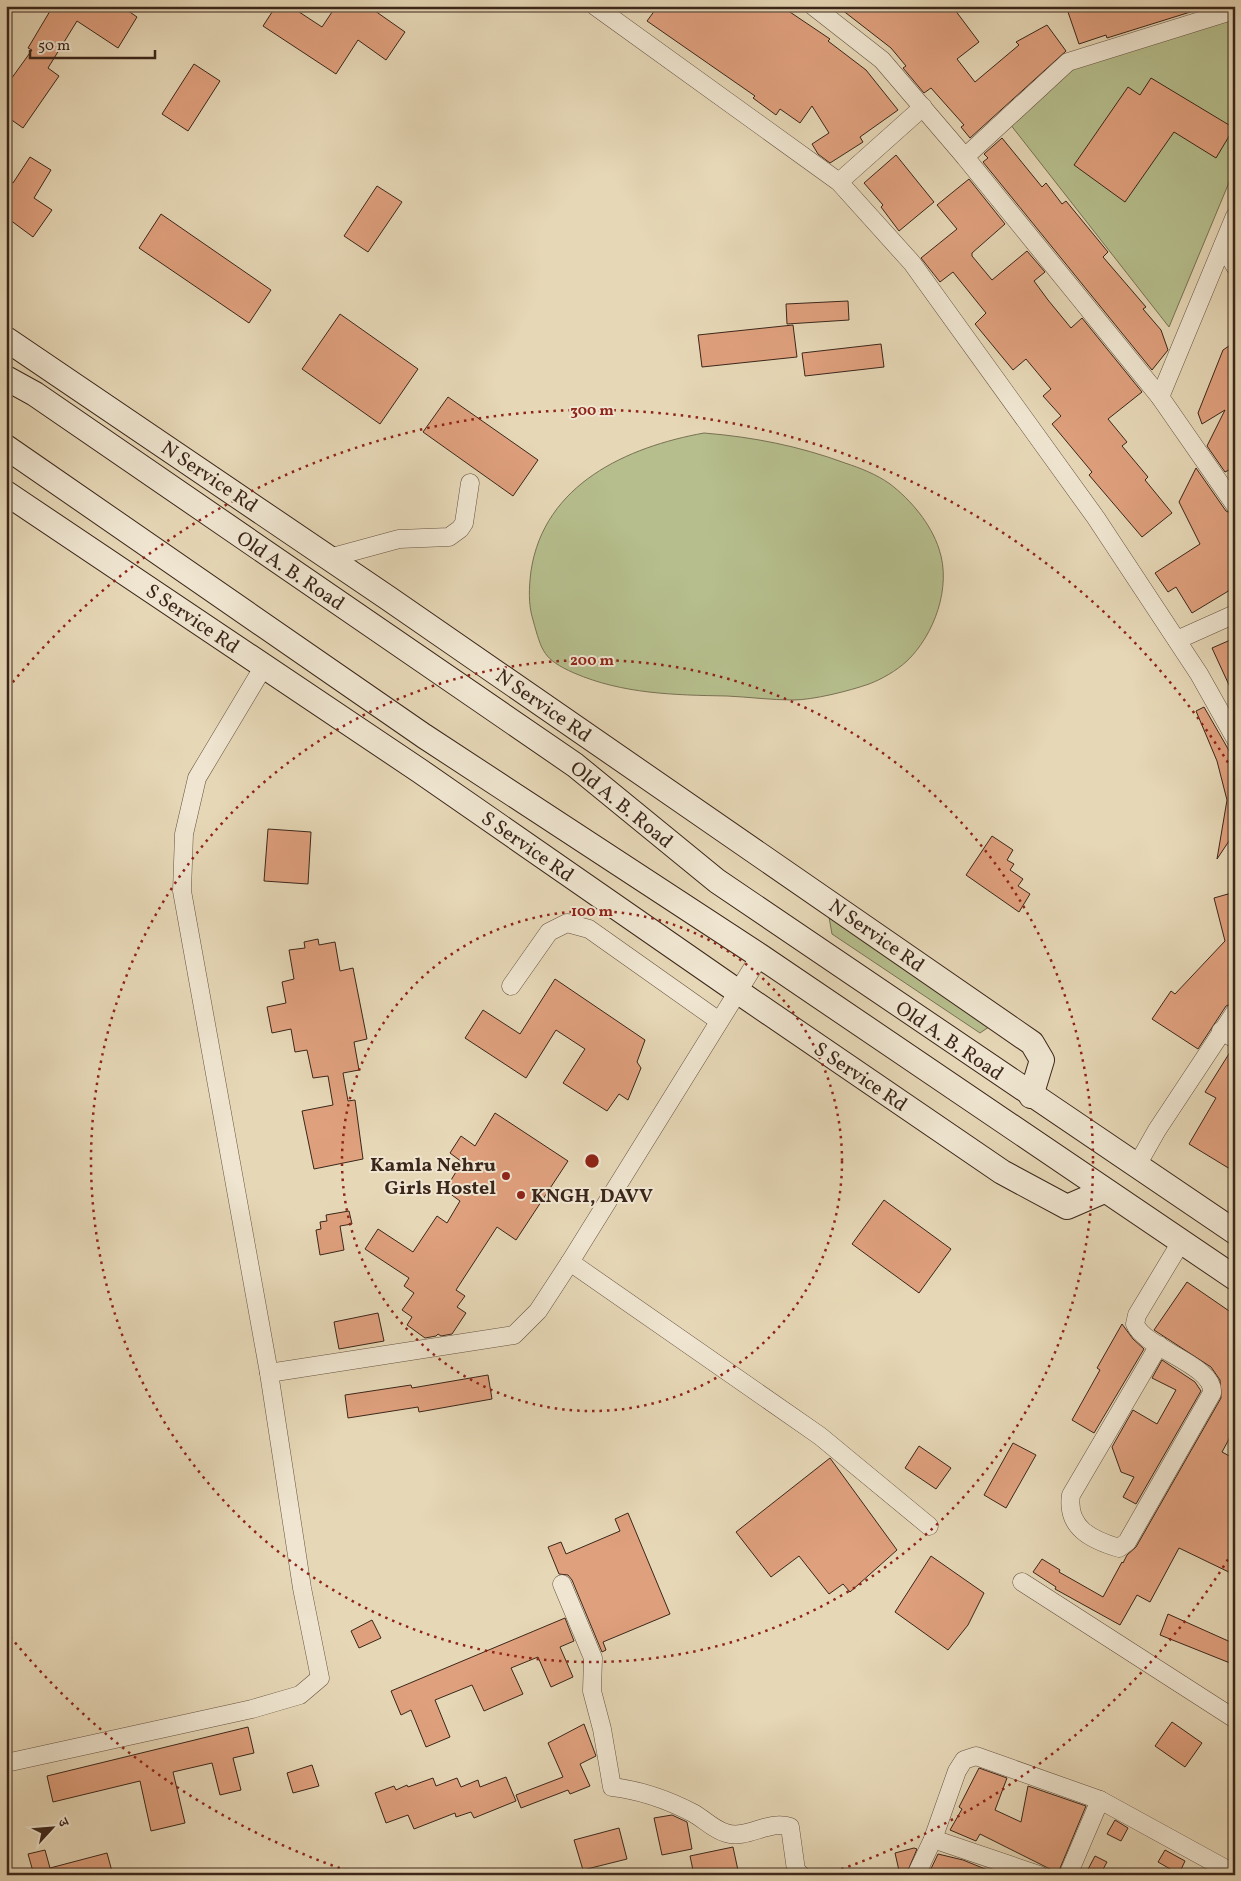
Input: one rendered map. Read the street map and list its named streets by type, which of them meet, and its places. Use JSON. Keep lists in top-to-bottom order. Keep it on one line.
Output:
{"streets":{"main road":["N Service Rd","Old A. B. Road","S Service Rd"]},"crossings":[["N Service Rd","Old A. B. Road"],["Old A. B. Road","S Service Rd"]],"places":["Kamla Nehru Girls Hostel","KNGH, DAVV"],"scale_bar":"50 m","north":"top right","rings":["300 m","200 m","100 m"]}
